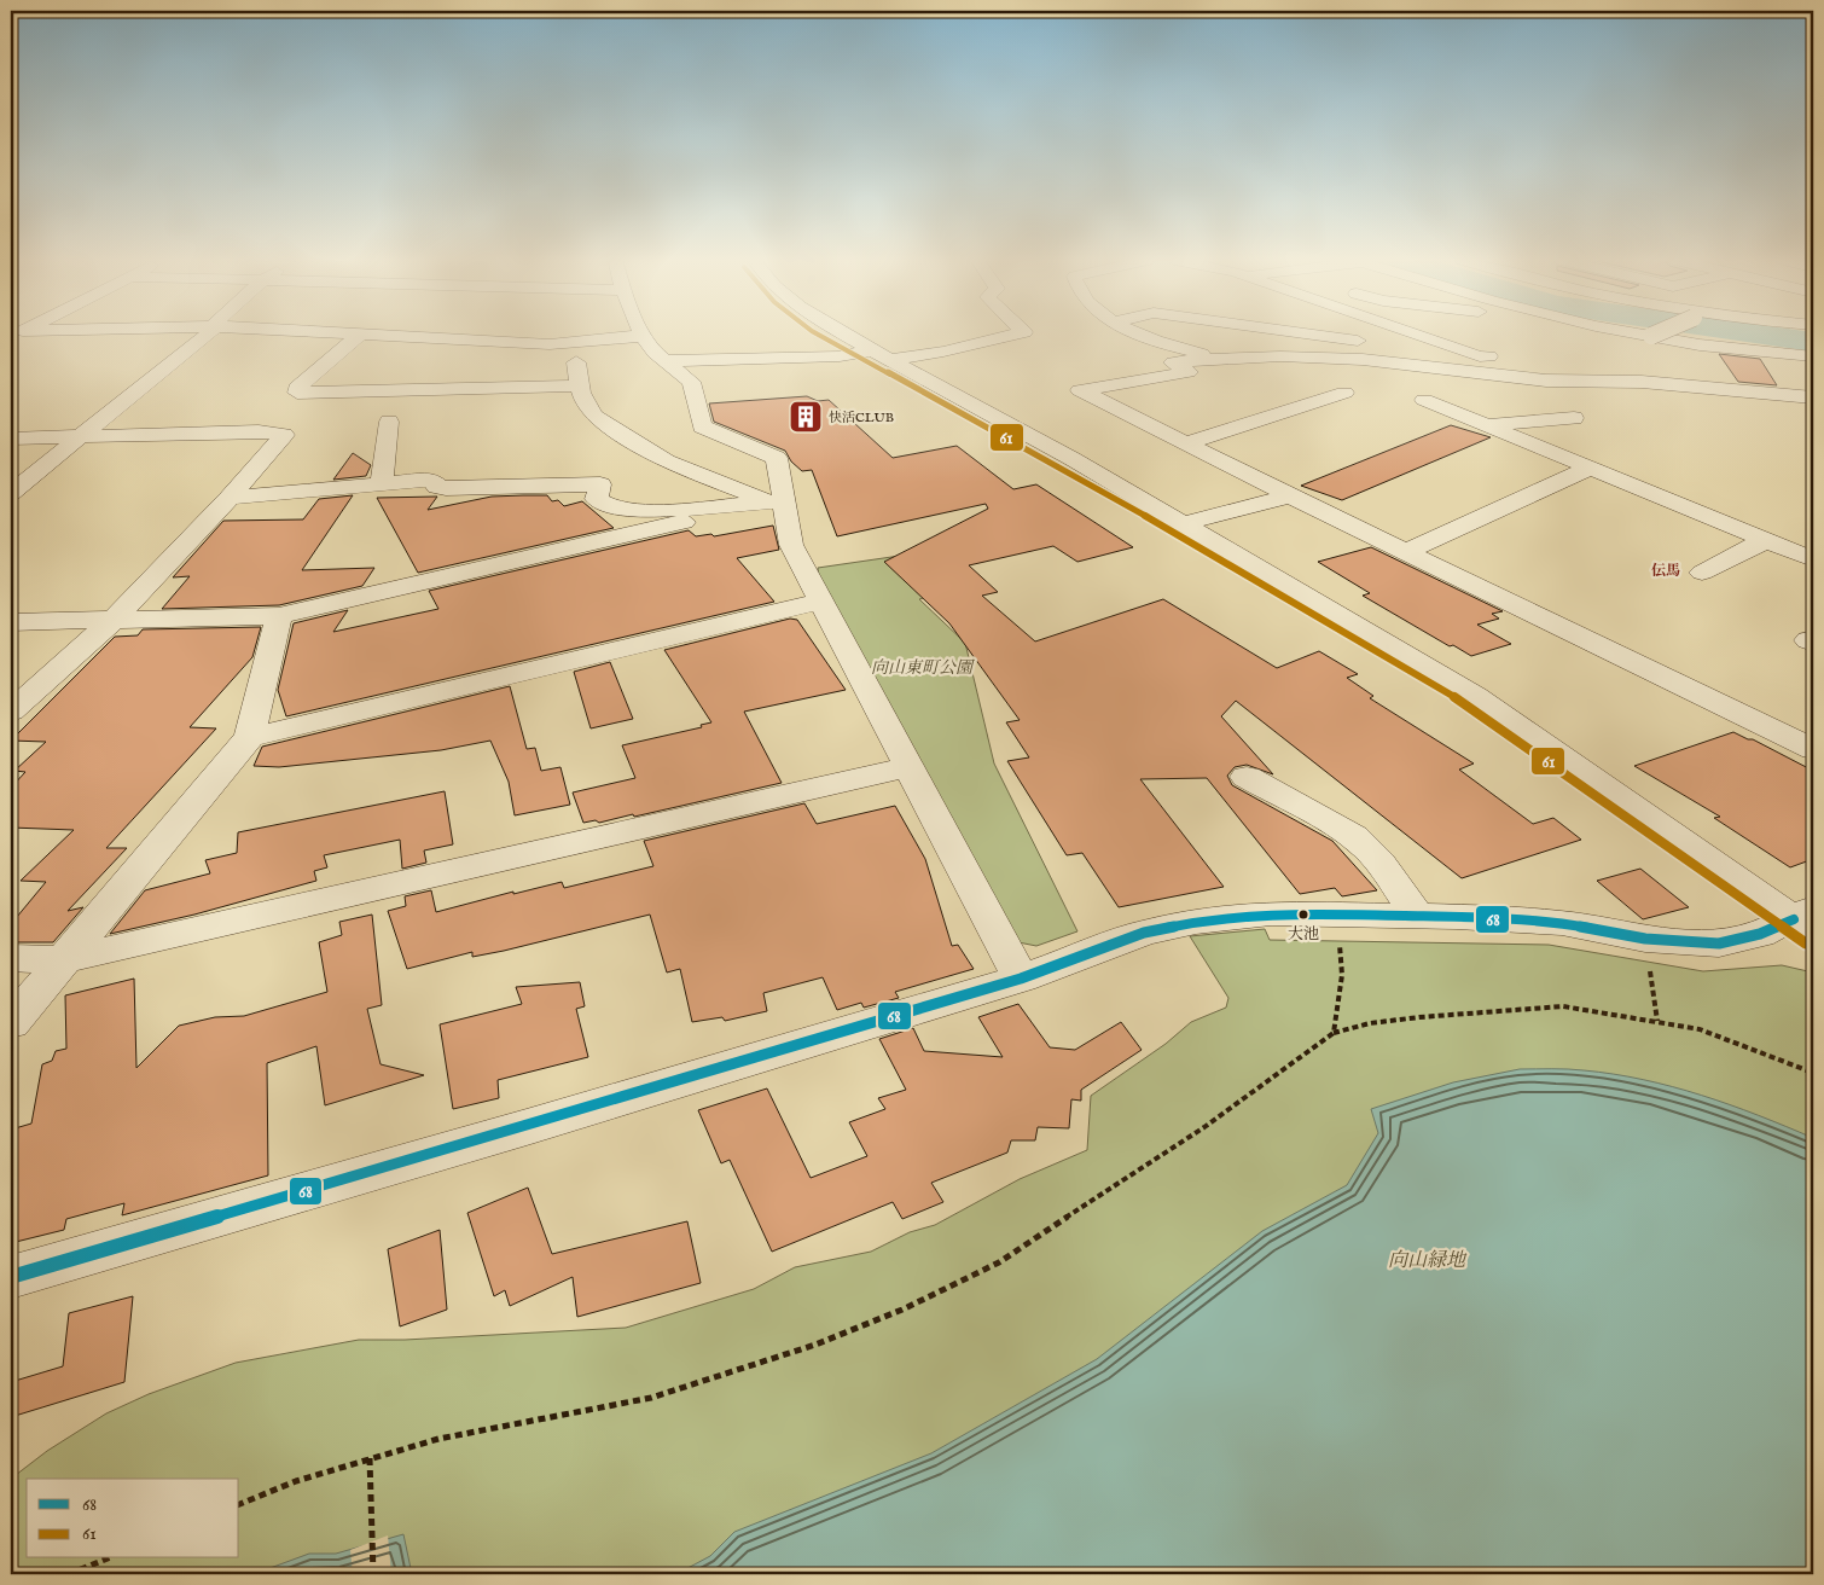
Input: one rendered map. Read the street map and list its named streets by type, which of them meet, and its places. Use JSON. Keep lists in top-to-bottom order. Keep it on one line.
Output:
{"districts":["伝馬"],"parks":["向山東町公園","向山緑地"],"places":{"building":["快活CLUB"],"other":["大池"]},"lines":["transit line 61","transit line 68"],"legend":["68","61"]}
